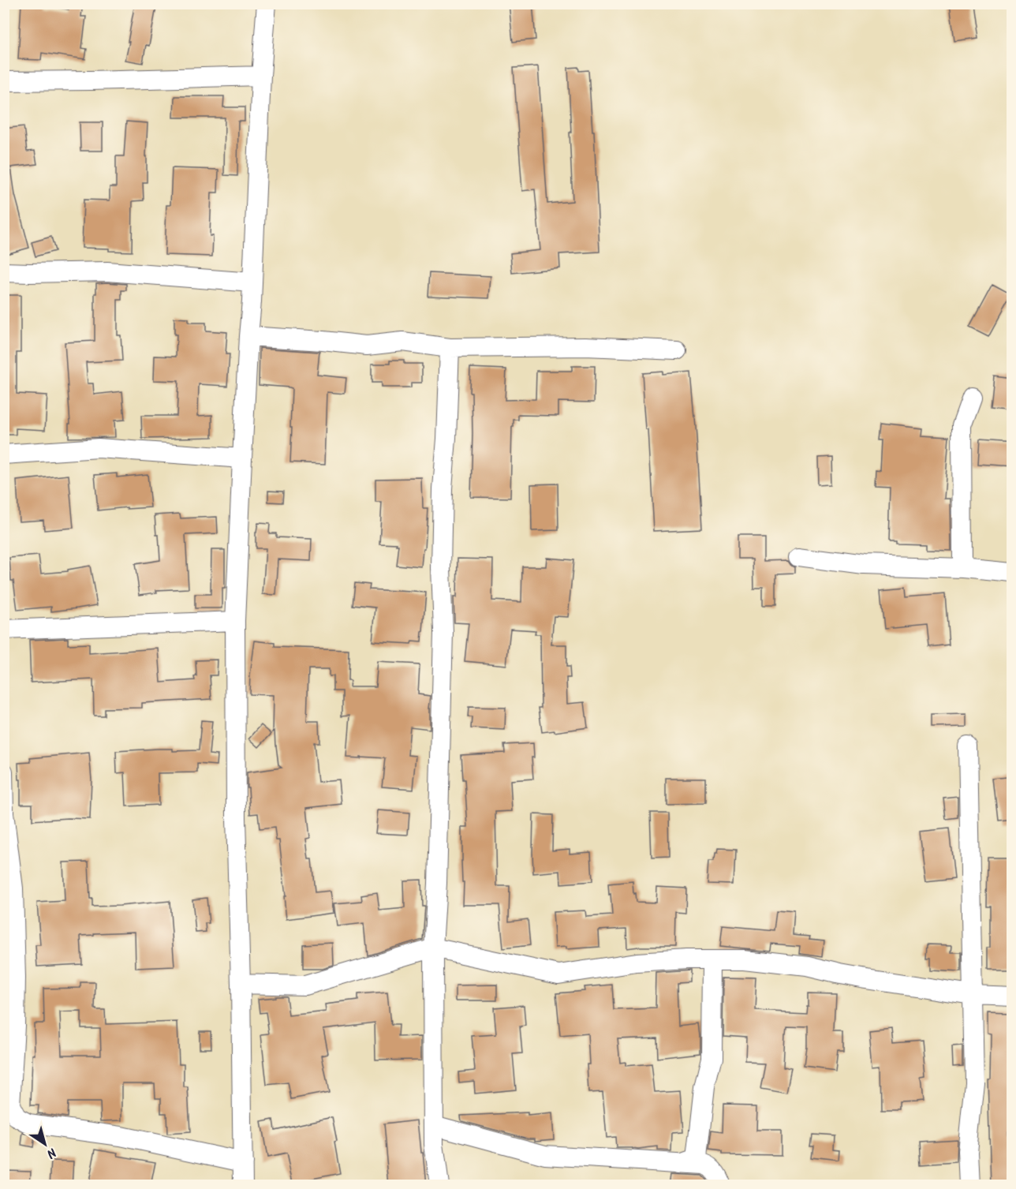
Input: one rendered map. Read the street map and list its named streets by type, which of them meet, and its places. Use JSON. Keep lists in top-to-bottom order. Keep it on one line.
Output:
{"north":"bottom right"}
